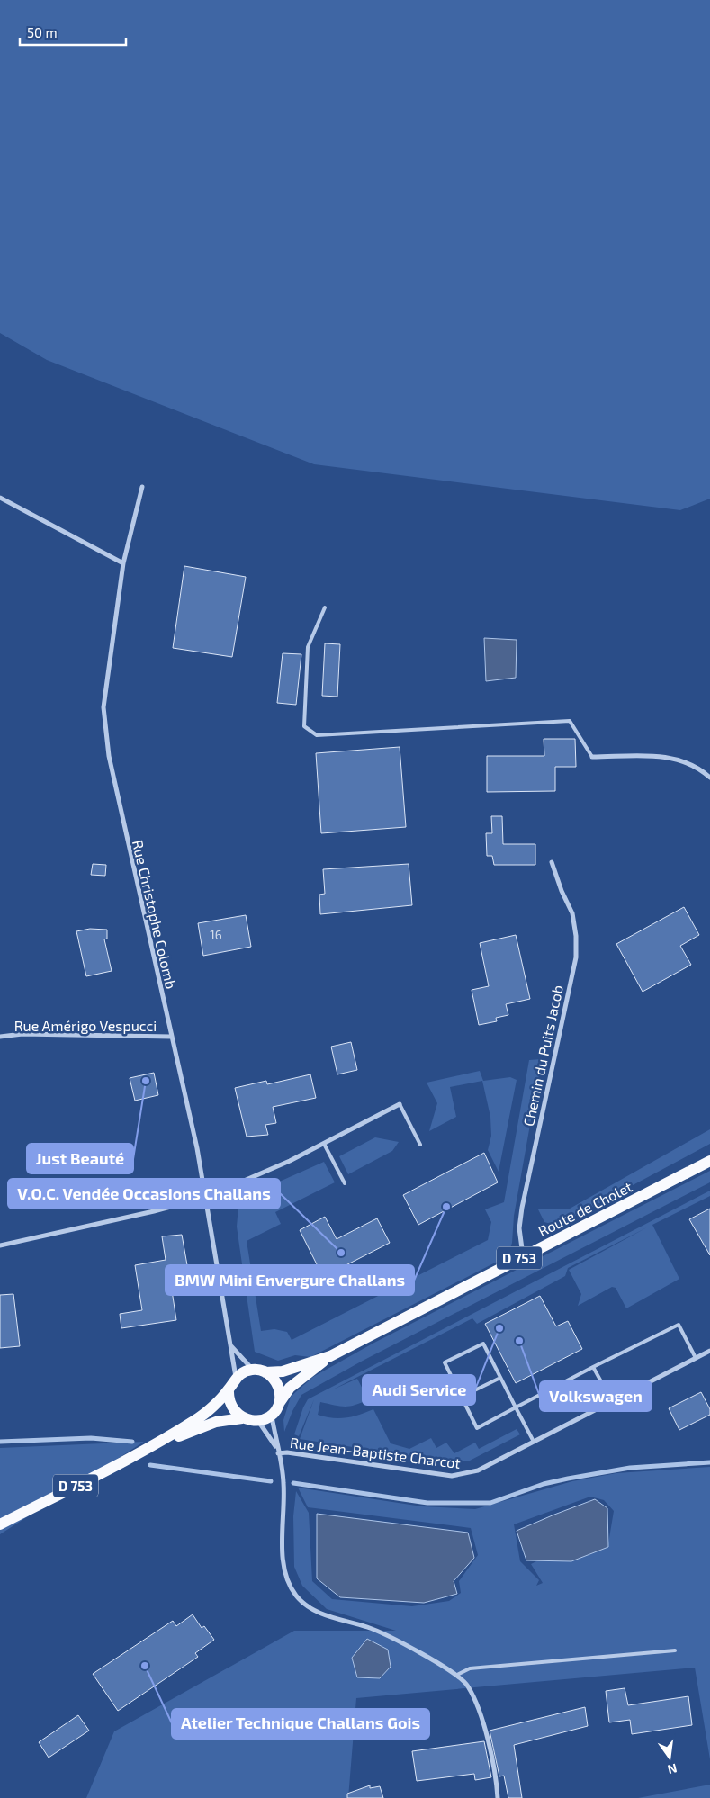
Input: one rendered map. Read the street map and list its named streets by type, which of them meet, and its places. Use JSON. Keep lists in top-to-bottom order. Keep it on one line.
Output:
{"streets":{"main road":["Route de Cholet","D 753"],"street":["Rue Christophe Colomb","Rue Amérigo Vespucci","Chemin du Puits Jacob","Rue Jean-Baptiste Charcot"]},"crossings":[["Rue Christophe Colomb","Rue Amérigo Vespucci"],["Rue Christophe Colomb","Route de Cholet"],["Rue Christophe Colomb","D 753"],["Chemin du Puits Jacob","Route de Cholet"],["Route de Cholet","D 753"]],"places":["Just Beauté","BMW Mini Envergure Challans","V.O.C. Vendée Occasions Challans","Audi Service","Volkswagen","Atelier Technique Challans Gois"],"house_numbers":["16"],"scale_bar":"50 m","north":"bottom"}
